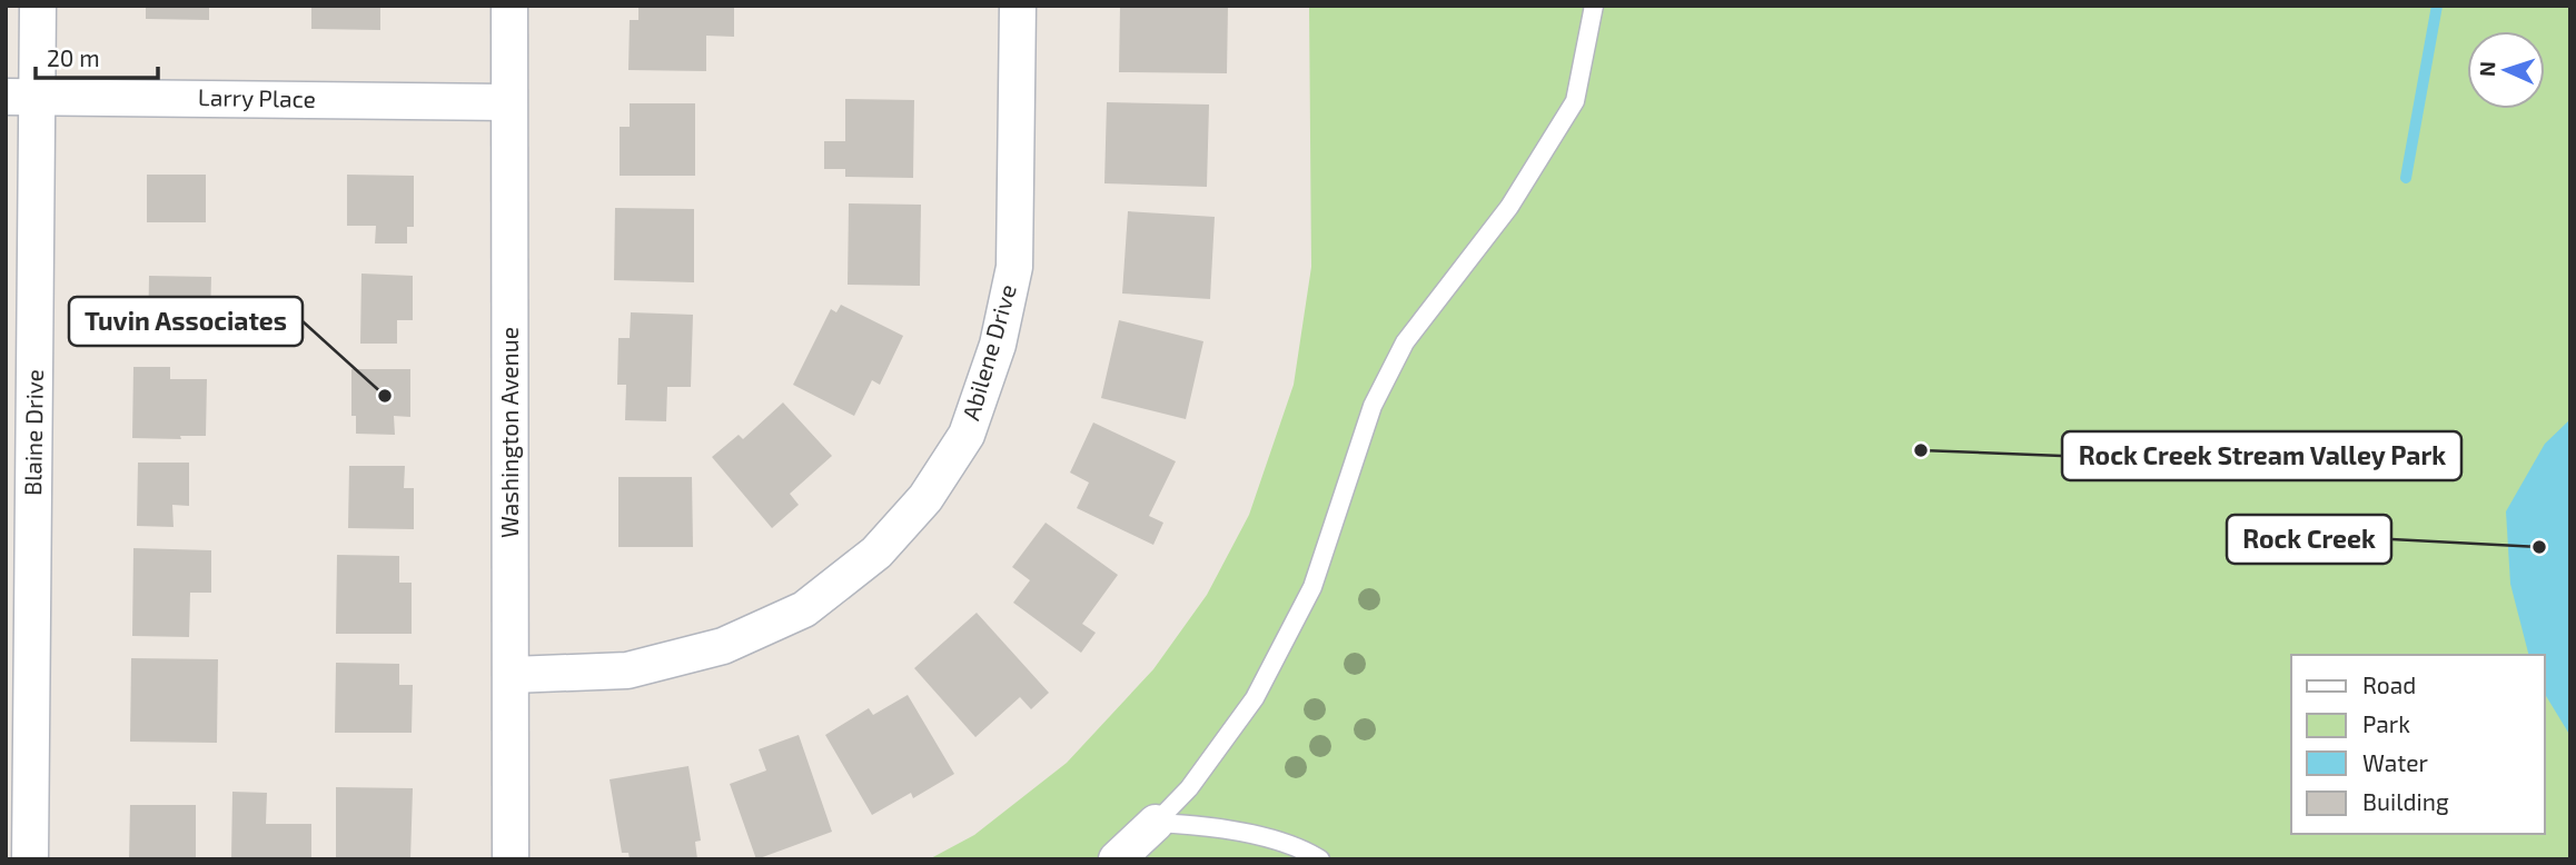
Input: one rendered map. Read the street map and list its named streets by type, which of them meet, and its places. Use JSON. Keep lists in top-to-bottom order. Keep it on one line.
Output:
{"streets":{"street":["Larry Place","Abilene Drive","Blaine Drive","Washington Avenue"]},"crossings":[["Larry Place","Blaine Drive"],["Larry Place","Washington Avenue"],["Abilene Drive","Washington Avenue"]],"places":["Tuvin Associates","Rock Creek Stream Valley Park","Rock Creek"],"legend":["Road","Park","Water","Building"],"scale_bar":"20 m","north":"left"}
